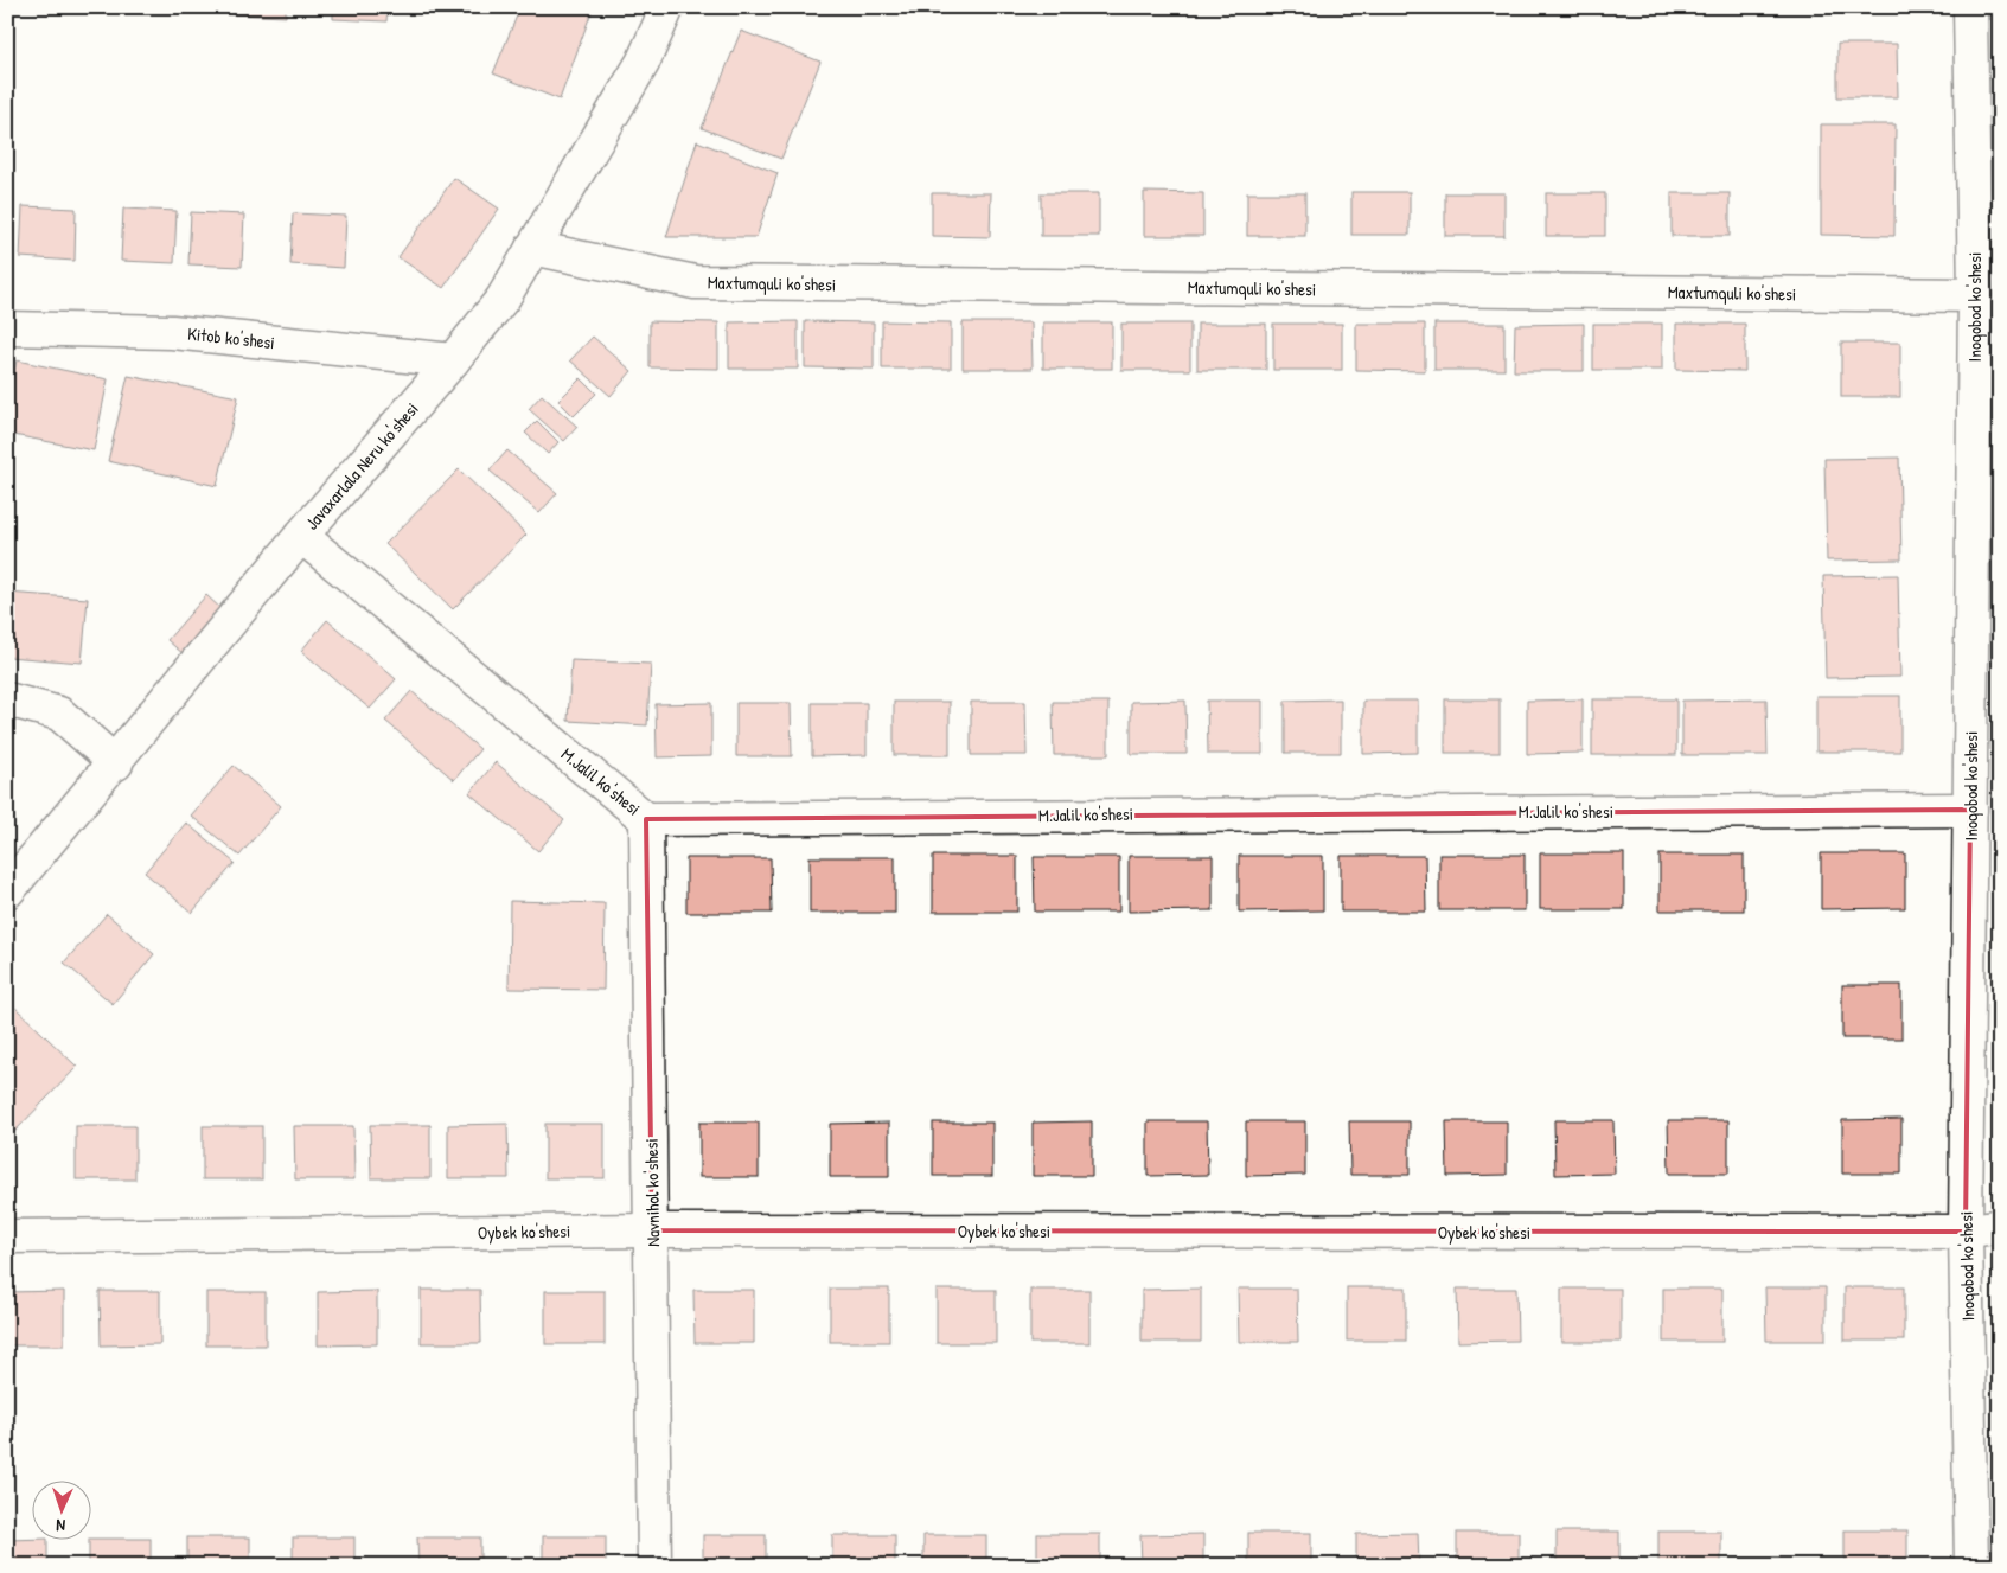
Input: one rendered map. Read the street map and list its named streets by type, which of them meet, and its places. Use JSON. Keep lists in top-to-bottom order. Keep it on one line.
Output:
{"streets":{"street":["Maxtumquli ko'shesi","Inoqobod ko'shesi","Kitob ko'shesi","Javaxarlala Neru ko'shesi","M.Jalil ko'shesi","Navnihol ko'shesi","Oybek ko'shesi"]},"crossings":[["Maxtumquli ko'shesi","Inoqobod ko'shesi"],["Maxtumquli ko'shesi","Javaxarlala Neru ko'shesi"],["Inoqobod ko'shesi","M.Jalil ko'shesi"],["Inoqobod ko'shesi","Oybek ko'shesi"],["Kitob ko'shesi","Javaxarlala Neru ko'shesi"],["Javaxarlala Neru ko'shesi","M.Jalil ko'shesi"],["M.Jalil ko'shesi","Navnihol ko'shesi"],["Navnihol ko'shesi","Oybek ko'shesi"]],"north":"bottom"}
